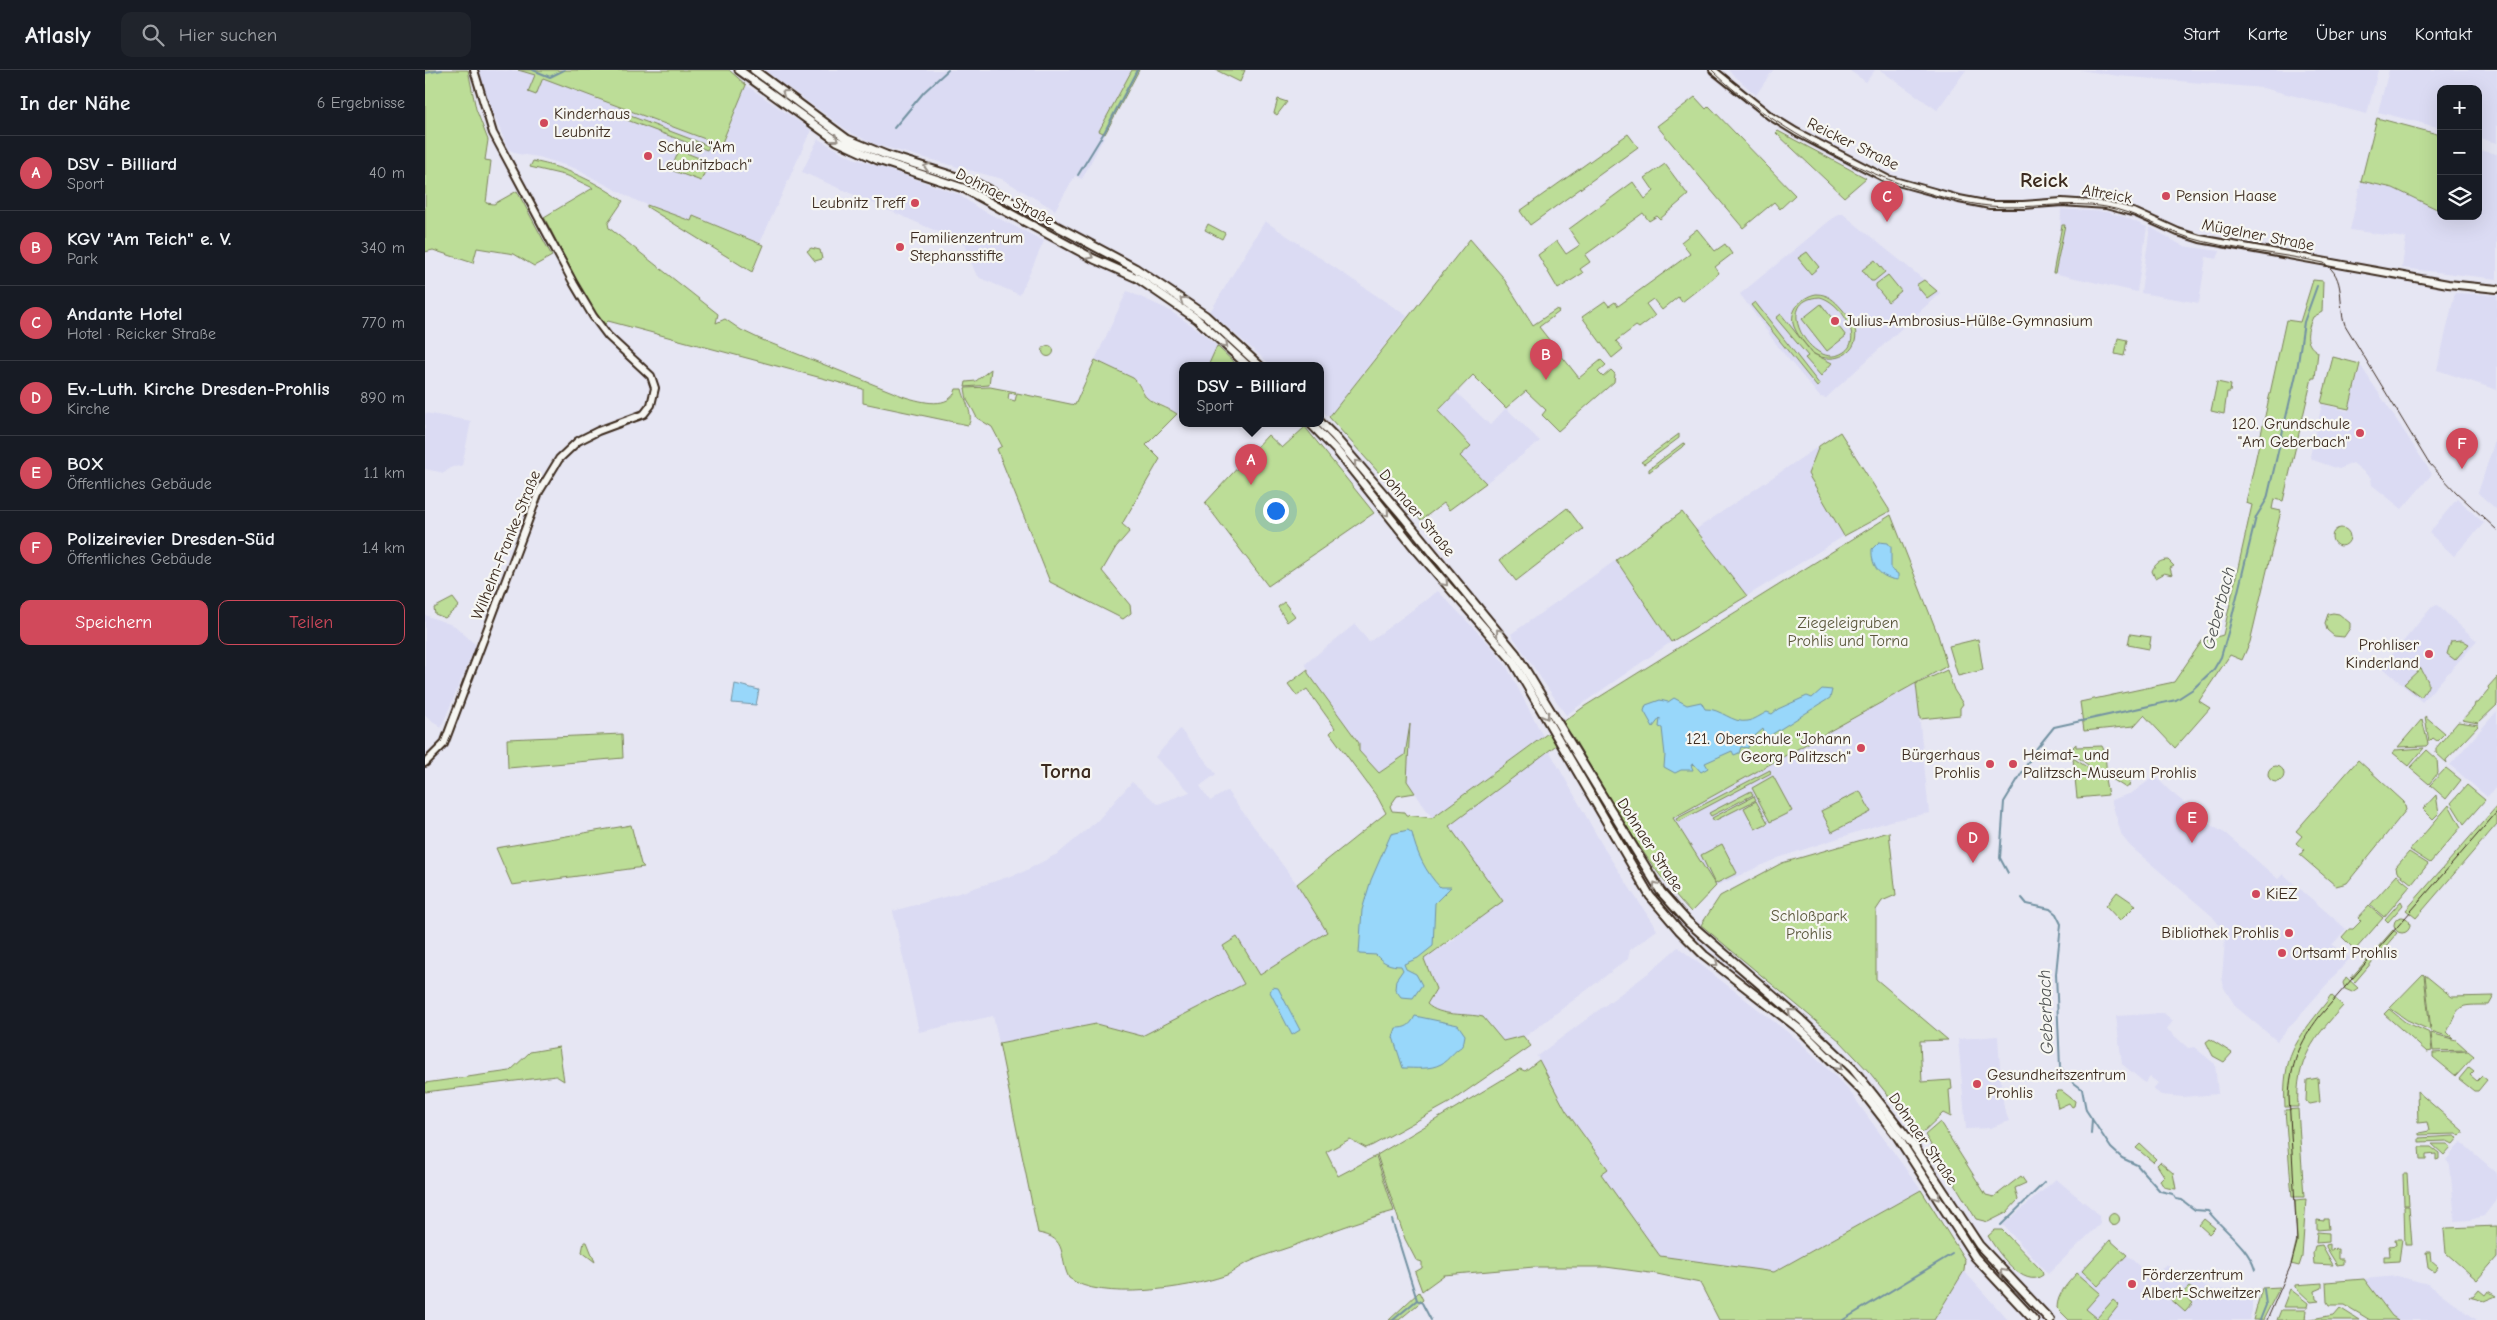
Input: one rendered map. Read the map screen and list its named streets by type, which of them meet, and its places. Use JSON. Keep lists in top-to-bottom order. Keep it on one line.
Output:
{"streets":{"main road":["Dohnaer Straße"],"street":["Reicker Straße","Altreick","Mügelner Straße","Wilhelm-Franke-Straße"]},"crossings":[["Reicker Straße","Altreick"],["Altreick","Mügelner Straße"]],"districts":["Reick","Torna"],"water":["Geberbach"],"parks":["Ziegeleigruben Prohlis und Torna","Schloßpark Prohlis"],"places":["Kinderhaus Leubnitz","Schule \"Am Leubnitzbach\"","Pension Haase","Leubnitz Treff","Familienzentrum Stephansstifte","Julius-Ambrosius-Hülße-Gymnasium","120. Grundschule \"Am Geberbach\"","Prohliser Kinderland","121. Oberschule \"Johann Georg Palitzsch\"","Bürgerhaus Prohlis","Heimat- und Palitzsch-Museum Prohlis","KiEZ","Bibliothek Prohlis","Ortsamt Prohlis","Gesundheitszentrum Prohlis","Förderzentrum Albert-Schweitzer"],"page":{"header":"Atlasly","search":"Hier suchen","nav":["Start","Karte","Über uns","Kontakt"],"heading":["In der Nähe","6 Ergebnisse"],"map_buttons":["+","−"],"list":[{"mark":"A","name":"DSV - Billiard","note":"Sport","value":"40 m"},{"mark":"B","name":"KGV \"Am Teich\" e. V.","note":"Park","value":"340 m"},{"mark":"C","name":"Andante Hotel","note":"Hotel · Reicker Straße","value":"770 m"},{"mark":"D","name":"Ev.-Luth. Kirche Dresden-Prohlis","note":"Kirche","value":"890 m"},{"mark":"E","name":"BOX","note":"Öffentliches Gebäude","value":"1.1 km"},{"mark":"F","name":"Polizeirevier Dresden-Süd","note":"Öffentliches Gebäude","value":"1.4 km"}],"pins":["C","B","F","A","E","D"],"popup":["DSV - Billiard","Sport"],"buttons":["Speichern","Teilen"]}}
